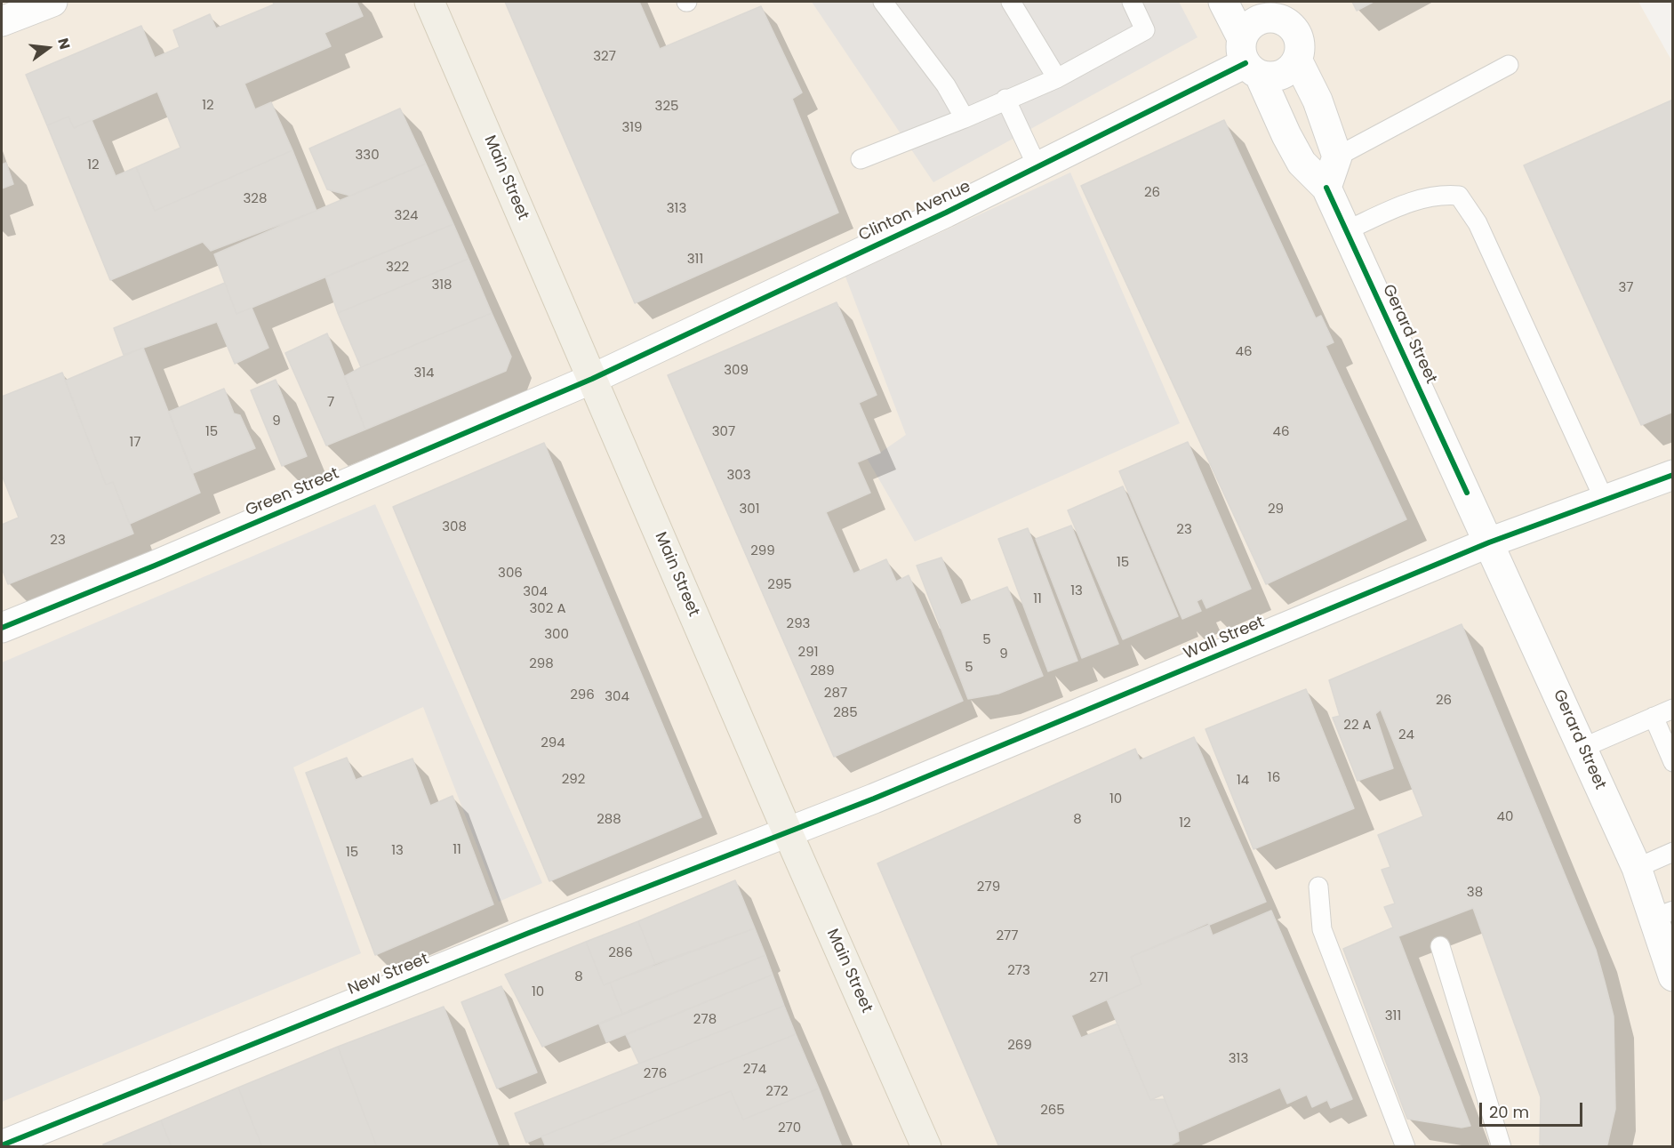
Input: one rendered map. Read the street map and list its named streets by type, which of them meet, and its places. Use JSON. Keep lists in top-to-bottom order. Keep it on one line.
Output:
{"streets":{"main road":["Main Street"],"street":["Clinton Avenue","Gerard Street","Green Street","Wall Street","New Street"]},"crossings":[["Main Street","Clinton Avenue"],["Main Street","Green Street"],["Main Street","Wall Street"],["Main Street","New Street"],["Clinton Avenue","Gerard Street"],["Clinton Avenue","Green Street"],["Gerard Street","Wall Street"],["Wall Street","New Street"]],"house_numbers":["327","12","325","319","330","12","26","328","313","324","311","322","318","37","46","309","314","7","9","15","307","46","17","303","301","29","308","23","23","299","15","306","295","13","304","11","302 A","293","300","5","291","9","298","5","289","287","296","304","26","285","22 A","24","294","16","292","14","10","40","288","8","12","11","13","15","279","38","277","286","273","8","271","10","311","278","269","313","274","276","272","265","270"],"scale_bar":"20 m","north":"right"}
